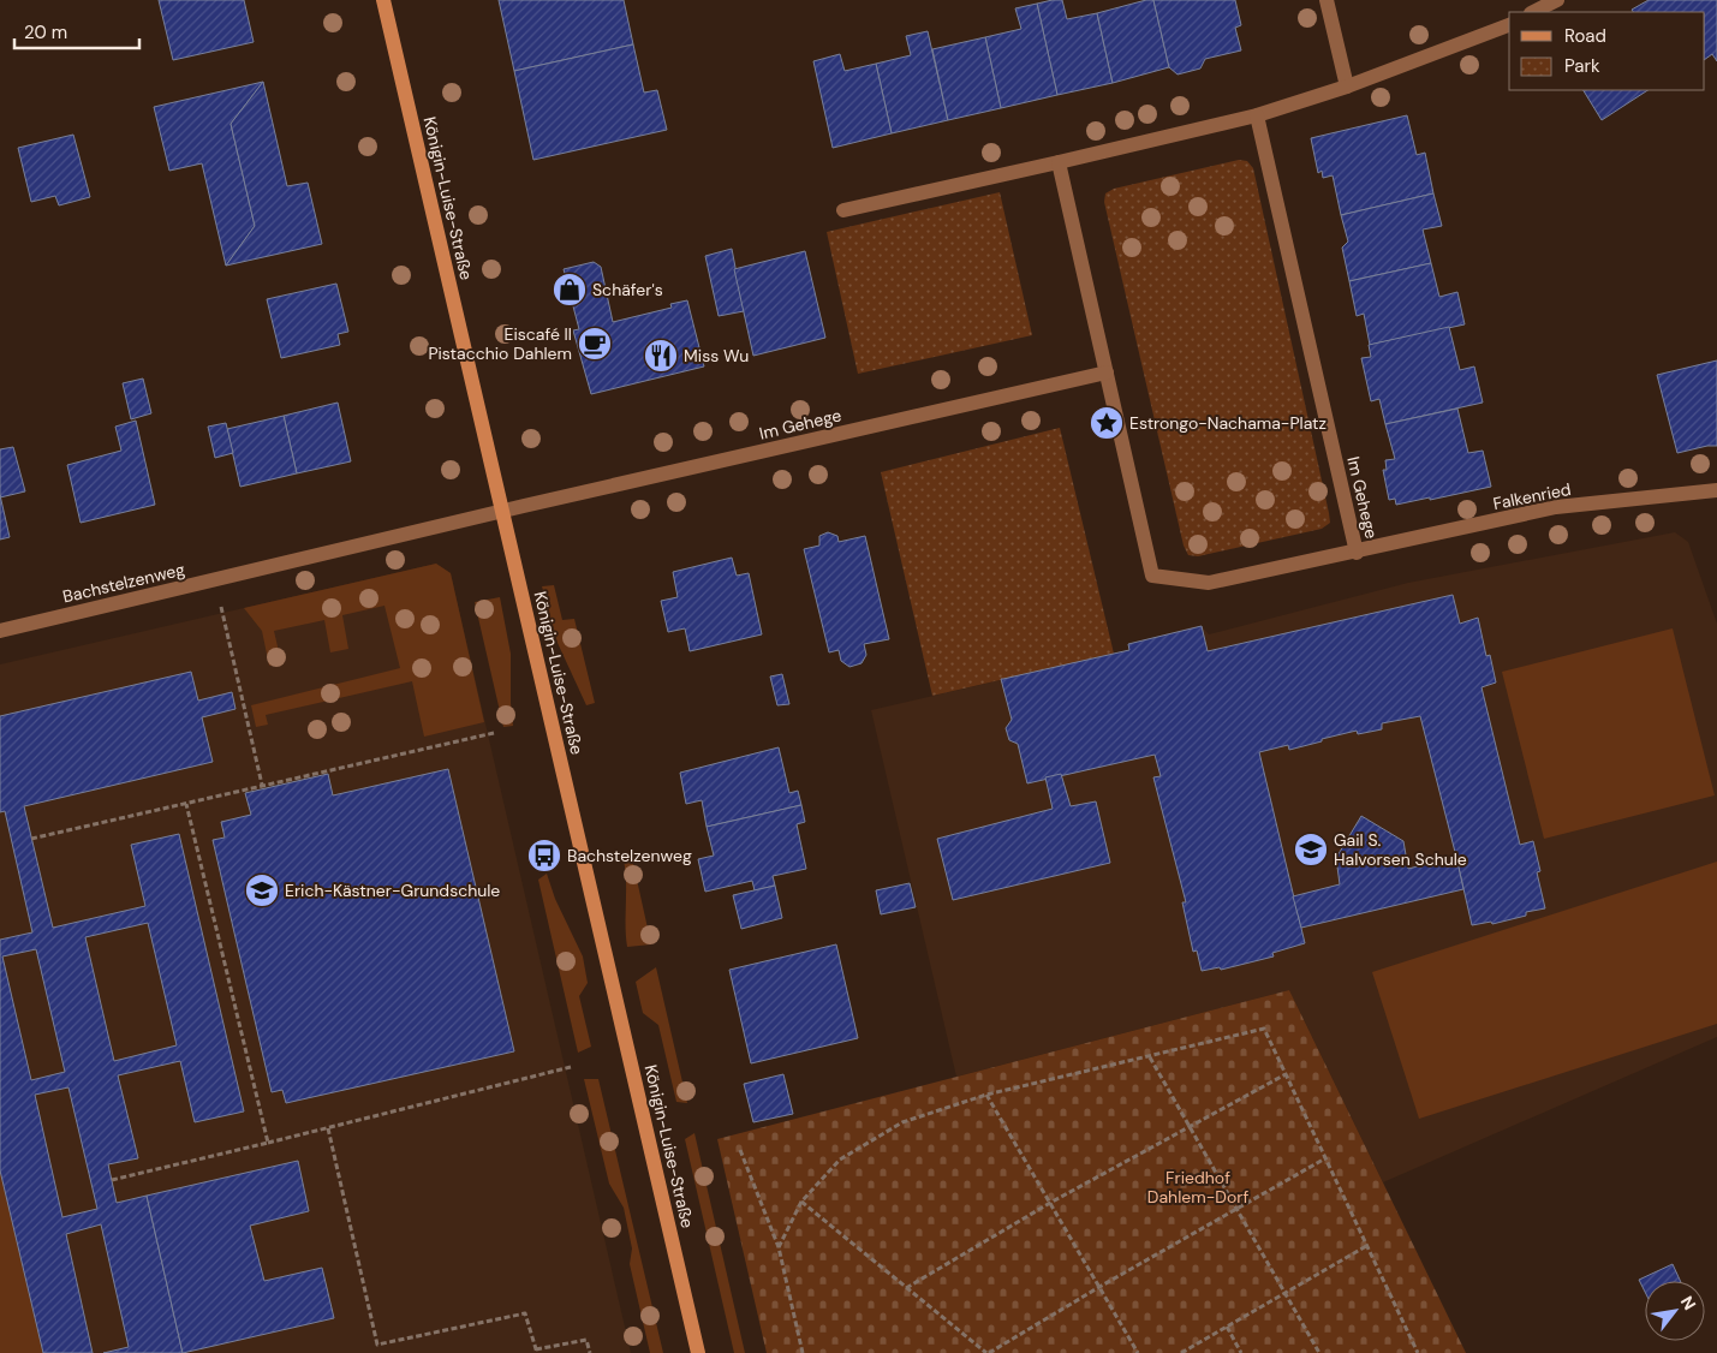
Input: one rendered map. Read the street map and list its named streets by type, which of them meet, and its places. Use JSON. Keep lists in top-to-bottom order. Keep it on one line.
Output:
{"streets":{"main road":["Königin-Luise-Straße"],"street":["Im Gehege","Falkenried","Bachstelzenweg"]},"crossings":[["Königin-Luise-Straße","Im Gehege"],["Königin-Luise-Straße","Bachstelzenweg"],["Im Gehege","Falkenried"],["Im Gehege","Bachstelzenweg"]],"parks":["Friedhof Dahlem-Dorf"],"places":{"shop":["Schäfer's"],"cafe":["Eiscafé Il Pistacchio Dahlem"],"restaurant":["Miss Wu"],"place":["Estrongo-Nachama-Platz"],"school or university":["Gail S. Halvorsen Schule","Erich-Kästner-Grundschule"],"bus stop":["Bachstelzenweg"]},"legend":["Road","Park"],"scale_bar":"20 m","north":"top right"}
